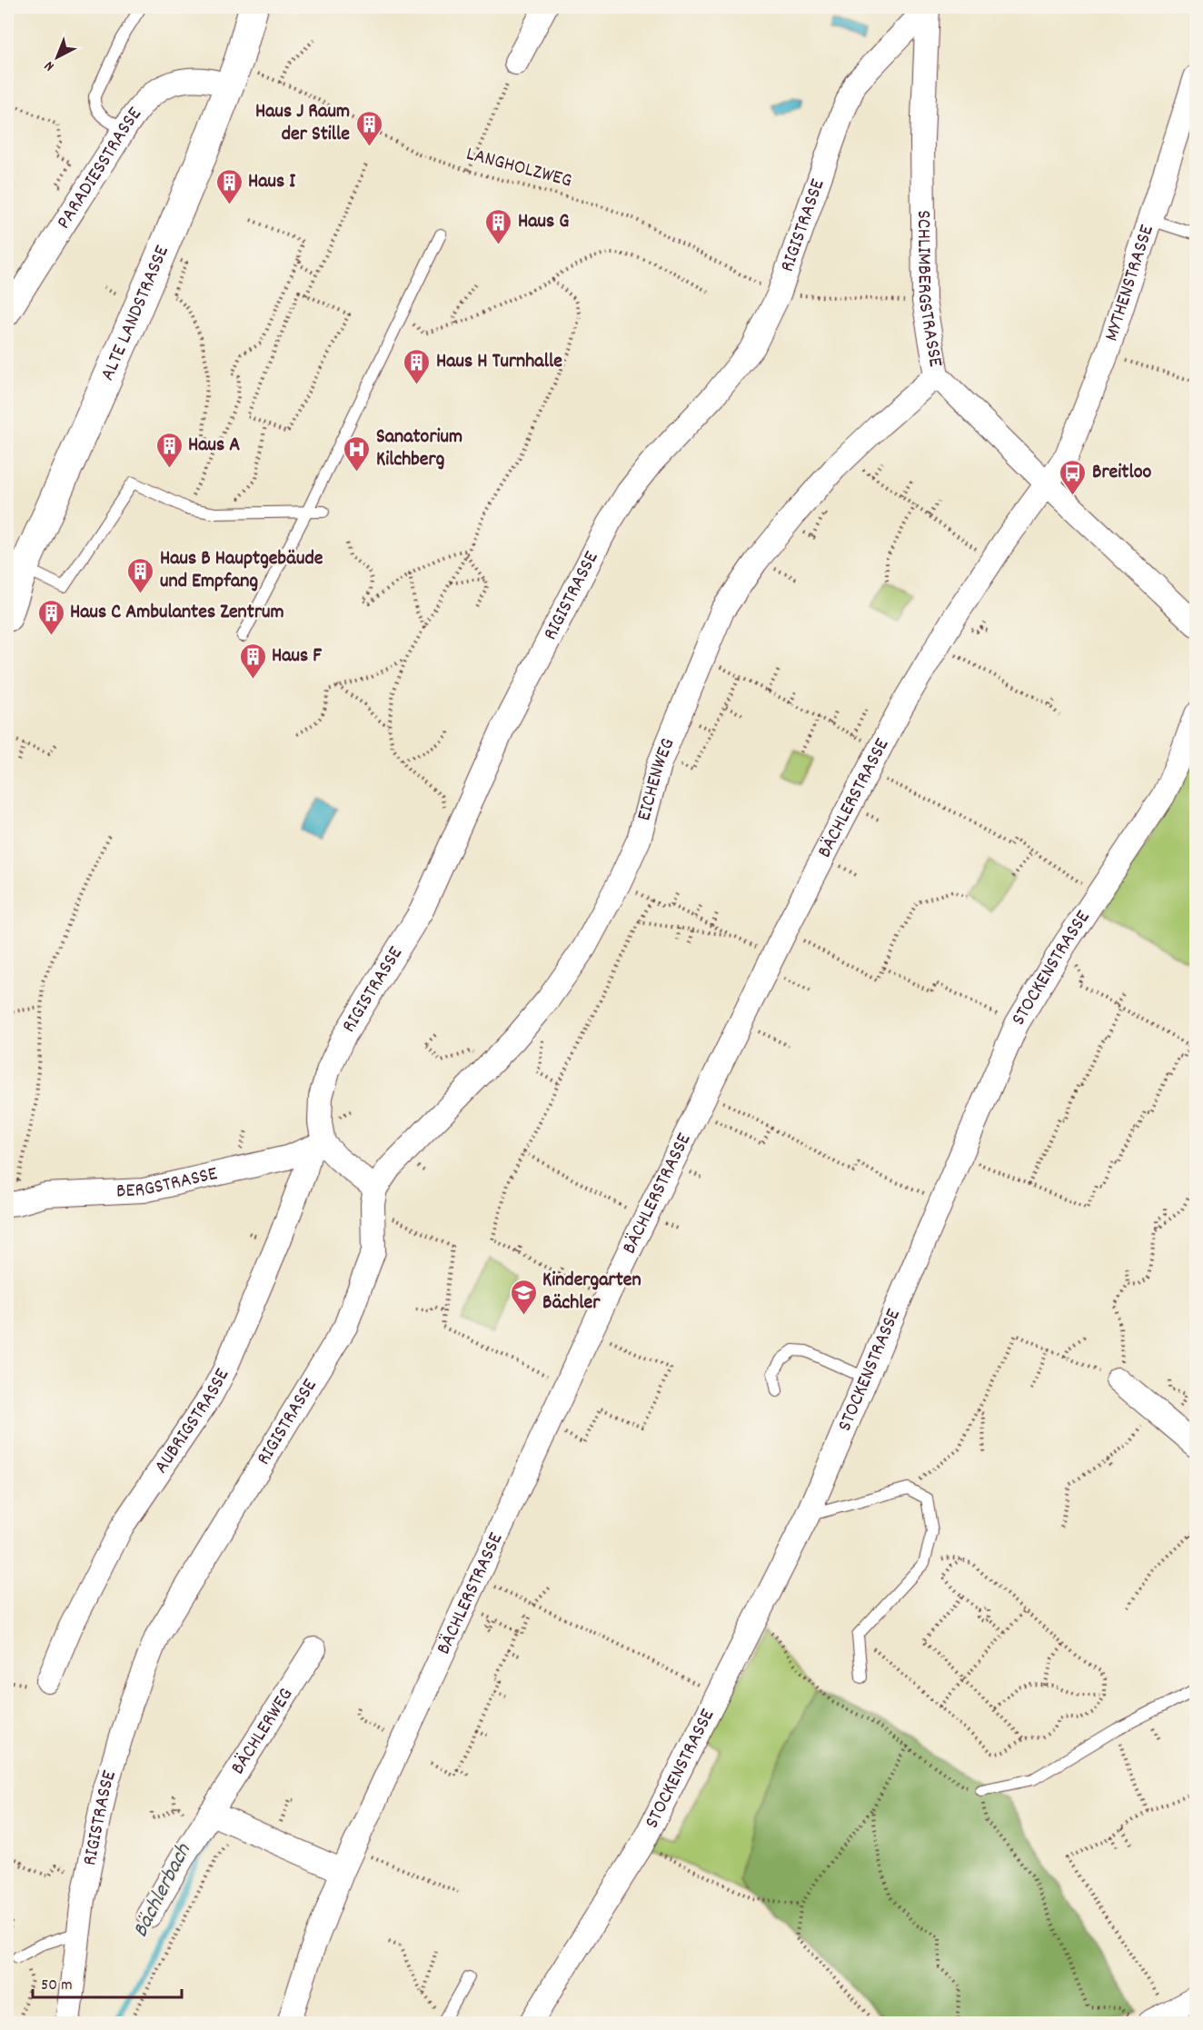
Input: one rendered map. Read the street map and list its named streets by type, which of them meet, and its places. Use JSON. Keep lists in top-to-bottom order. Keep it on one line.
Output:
{"streets":{"street":["PARADIESSTRASSE","RIGISTRASSE","MYTHENSTRASSE","SCHLIMBERGSTRASSE","ALTE LANDSTRASSE","EICHENWEG","BÄCHLERSTRASSE","STOCKENSTRASSE","BERGSTRASSE","AUBRIGSTRASSE","BÄCHLERWEG"],"path":["LANGHOLZWEG"]},"crossings":[["LANGHOLZWEG","PARADIESSTRASSE"],["LANGHOLZWEG","RIGISTRASSE"],["LANGHOLZWEG","ALTE LANDSTRASSE"],["PARADIESSTRASSE","ALTE LANDSTRASSE"],["RIGISTRASSE","SCHLIMBERGSTRASSE"],["RIGISTRASSE","EICHENWEG"],["RIGISTRASSE","BERGSTRASSE"],["RIGISTRASSE","AUBRIGSTRASSE"],["MYTHENSTRASSE","SCHLIMBERGSTRASSE"],["MYTHENSTRASSE","BÄCHLERSTRASSE"],["SCHLIMBERGSTRASSE","EICHENWEG"],["SCHLIMBERGSTRASSE","BÄCHLERSTRASSE"],["BERGSTRASSE","AUBRIGSTRASSE"]],"water":["Bächlerbach"],"places":{"building":["Haus J Raum der Stille","Haus I","Haus G","Haus H Turnhalle","Haus A","Haus B Hauptgebäude und Empfang","Haus C Ambulantes Zentrum","Haus F"],"hospital":["Sanatorium Kilchberg"],"bus stop":["Breitloo"],"school or university":["Kindergarten Bächler"]},"scale_bar":"50 m","north":"bottom left"}
